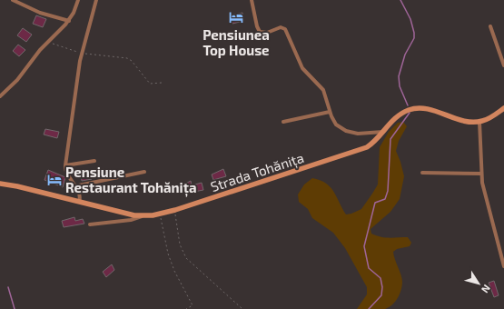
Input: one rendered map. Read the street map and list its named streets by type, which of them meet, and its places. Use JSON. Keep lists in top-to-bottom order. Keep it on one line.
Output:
{"streets":{"main road":["Strada Tohănița"]},"places":{"hotel":["Pensiunea Top House","Pensiune Restaurant Tohănița"]},"north":"bottom right"}
